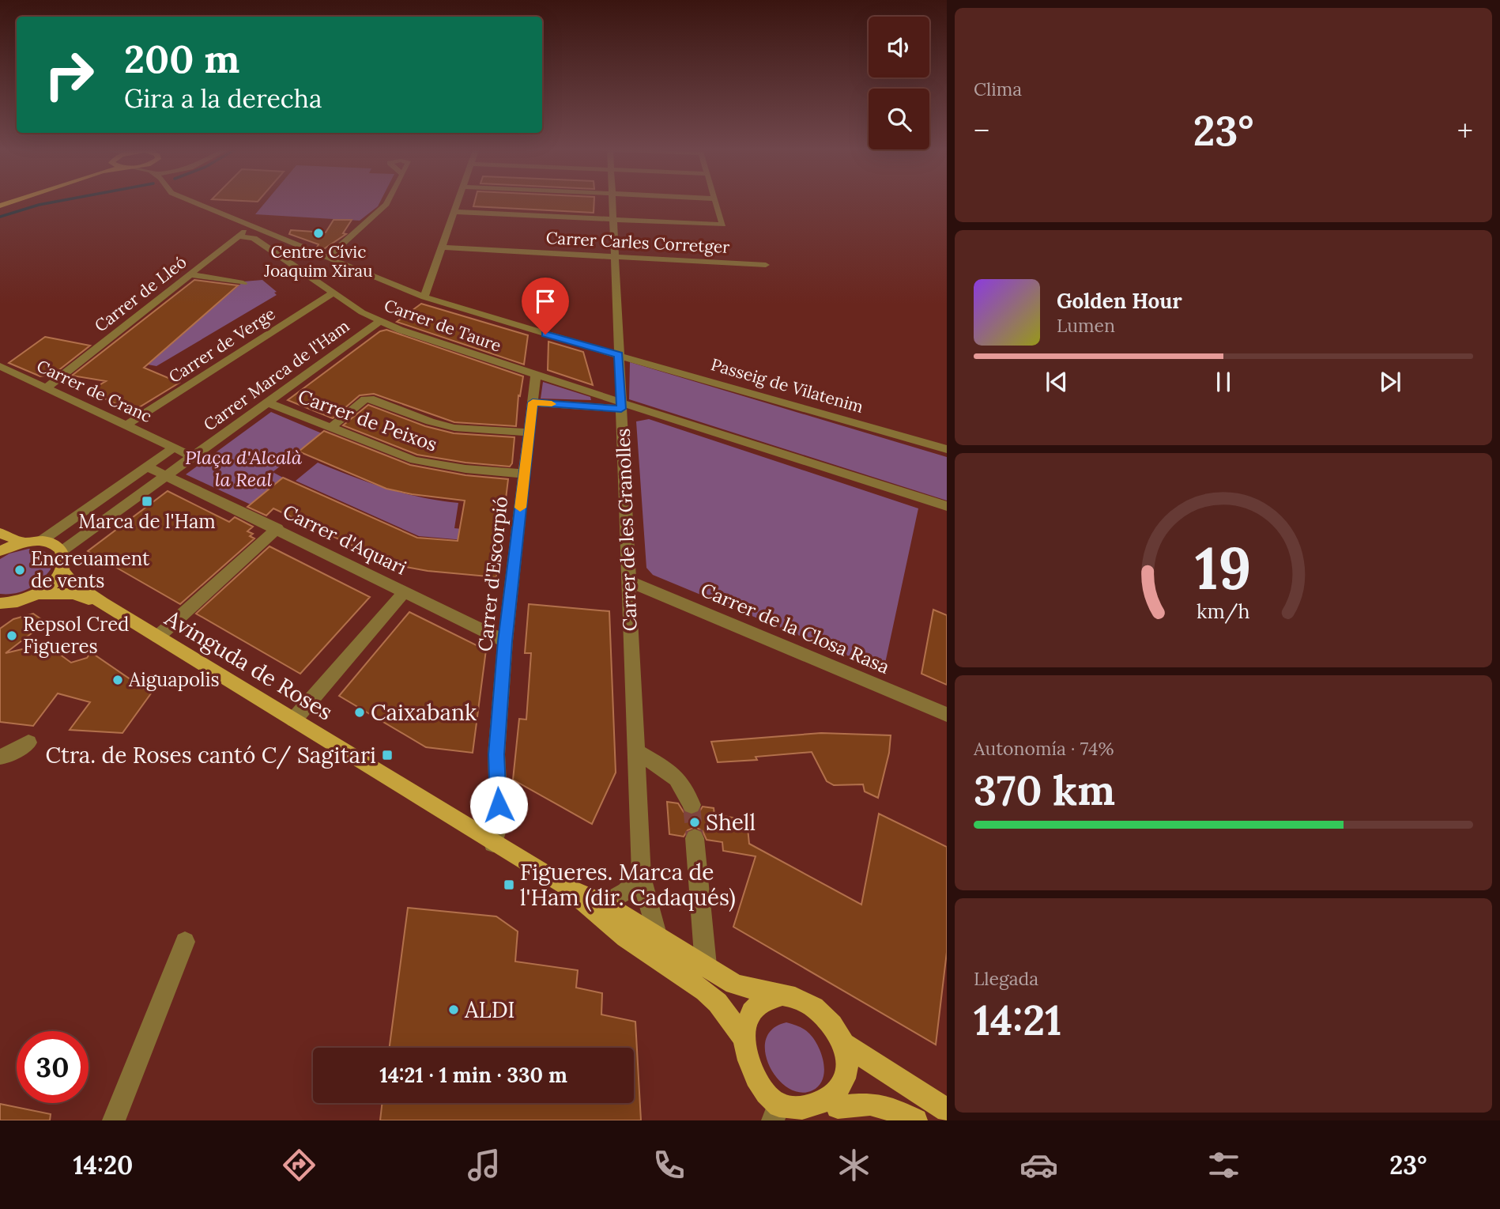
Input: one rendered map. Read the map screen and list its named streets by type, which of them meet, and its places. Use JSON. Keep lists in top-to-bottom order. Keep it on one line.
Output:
{"streets":{"main road":["Avinguda de Roses"],"street":["Carrer Carles Corretger","Carrer de Lleó","Carrer de Taure","Carrer de Verge","Carrer Marca de l'Ham","Passeig de Vilatenim","Carrer de Cranc","Carrer de Peixos","Carrer de les Granolles","Carrer d'Aquari","Carrer d'Escorpió","Carrer de la Closa Rasa"]},"crossings":[["Carrer Carles Corretger","Carrer de les Granolles"],["Carrer de Lleó","Passeig de Vilatenim"],["Carrer de Lleó","Carrer de Cranc"],["Carrer de Taure","Carrer de Verge"],["Carrer de Taure","Carrer Marca de l'Ham"],["Carrer de Taure","Carrer de les Granolles"],["Carrer de Taure","Carrer d'Escorpió"],["Carrer de Verge","Carrer de Cranc"],["Carrer Marca de l'Ham","Carrer de Cranc"],["Carrer Marca de l'Ham","Carrer de Peixos"],["Carrer Marca de l'Ham","Carrer d'Aquari"],["Passeig de Vilatenim","Carrer de les Granolles"],["Carrer de Peixos","Carrer d'Escorpió"],["Carrer de les Granolles","Carrer de la Closa Rasa"],["Carrer d'Aquari","Carrer d'Escorpió"],["Carrer d'Escorpió","Avinguda de Roses"]],"parks":["Plaça d'Alcalà la Real"],"places":{"other":["Centre Cívic Joaquim Xirau","Encreuament de vents","Repsol Cred Figueres","Aiguapolis","Caixabank","Shell","ALDI"],"transit":["Marca de l'Ham","Ctra. de Roses cantó C/ Sagitari","Figueres. Marca de l'Ham (dir. Cadaqués)"]},"page":{"tile":["Clima",["Autonomía · 74%","370 km"],["Llegada","14:21"]],"turn":["200 m","Gira a la derecha"],"heat":["−","23°","+"],"song":["Golden Hour","Lumen"],"limit":"30","trip":"14:21 · 1 min · 330 m","tabs":["14:20","23°"],"gauge":["19","km/h"]}}
